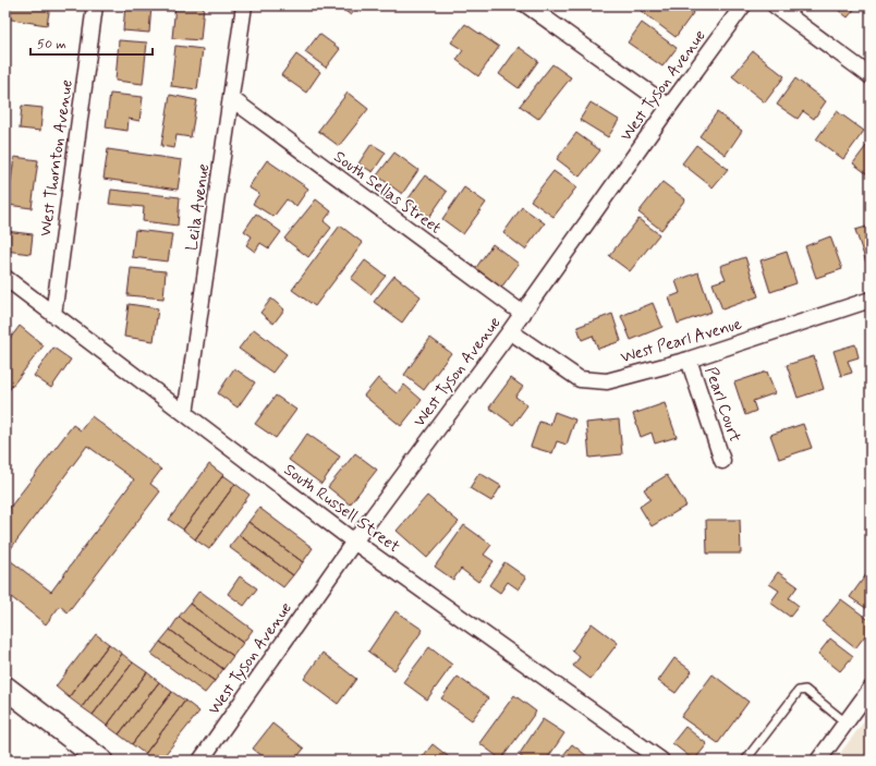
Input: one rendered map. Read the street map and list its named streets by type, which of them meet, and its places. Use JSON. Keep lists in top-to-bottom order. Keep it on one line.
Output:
{"streets":{"street":["West Tyson Avenue","West Thornton Avenue","South Sellas Street","Leila Avenue","West Pearl Avenue","Pearl Court","South Russell Street"]},"crossings":[["West Tyson Avenue","South Sellas Street"],["West Tyson Avenue","West Pearl Avenue"],["West Tyson Avenue","South Russell Street"],["West Thornton Avenue","South Russell Street"],["South Sellas Street","Leila Avenue"],["Leila Avenue","South Russell Street"],["West Pearl Avenue","Pearl Court"]],"scale_bar":"50 m"}
